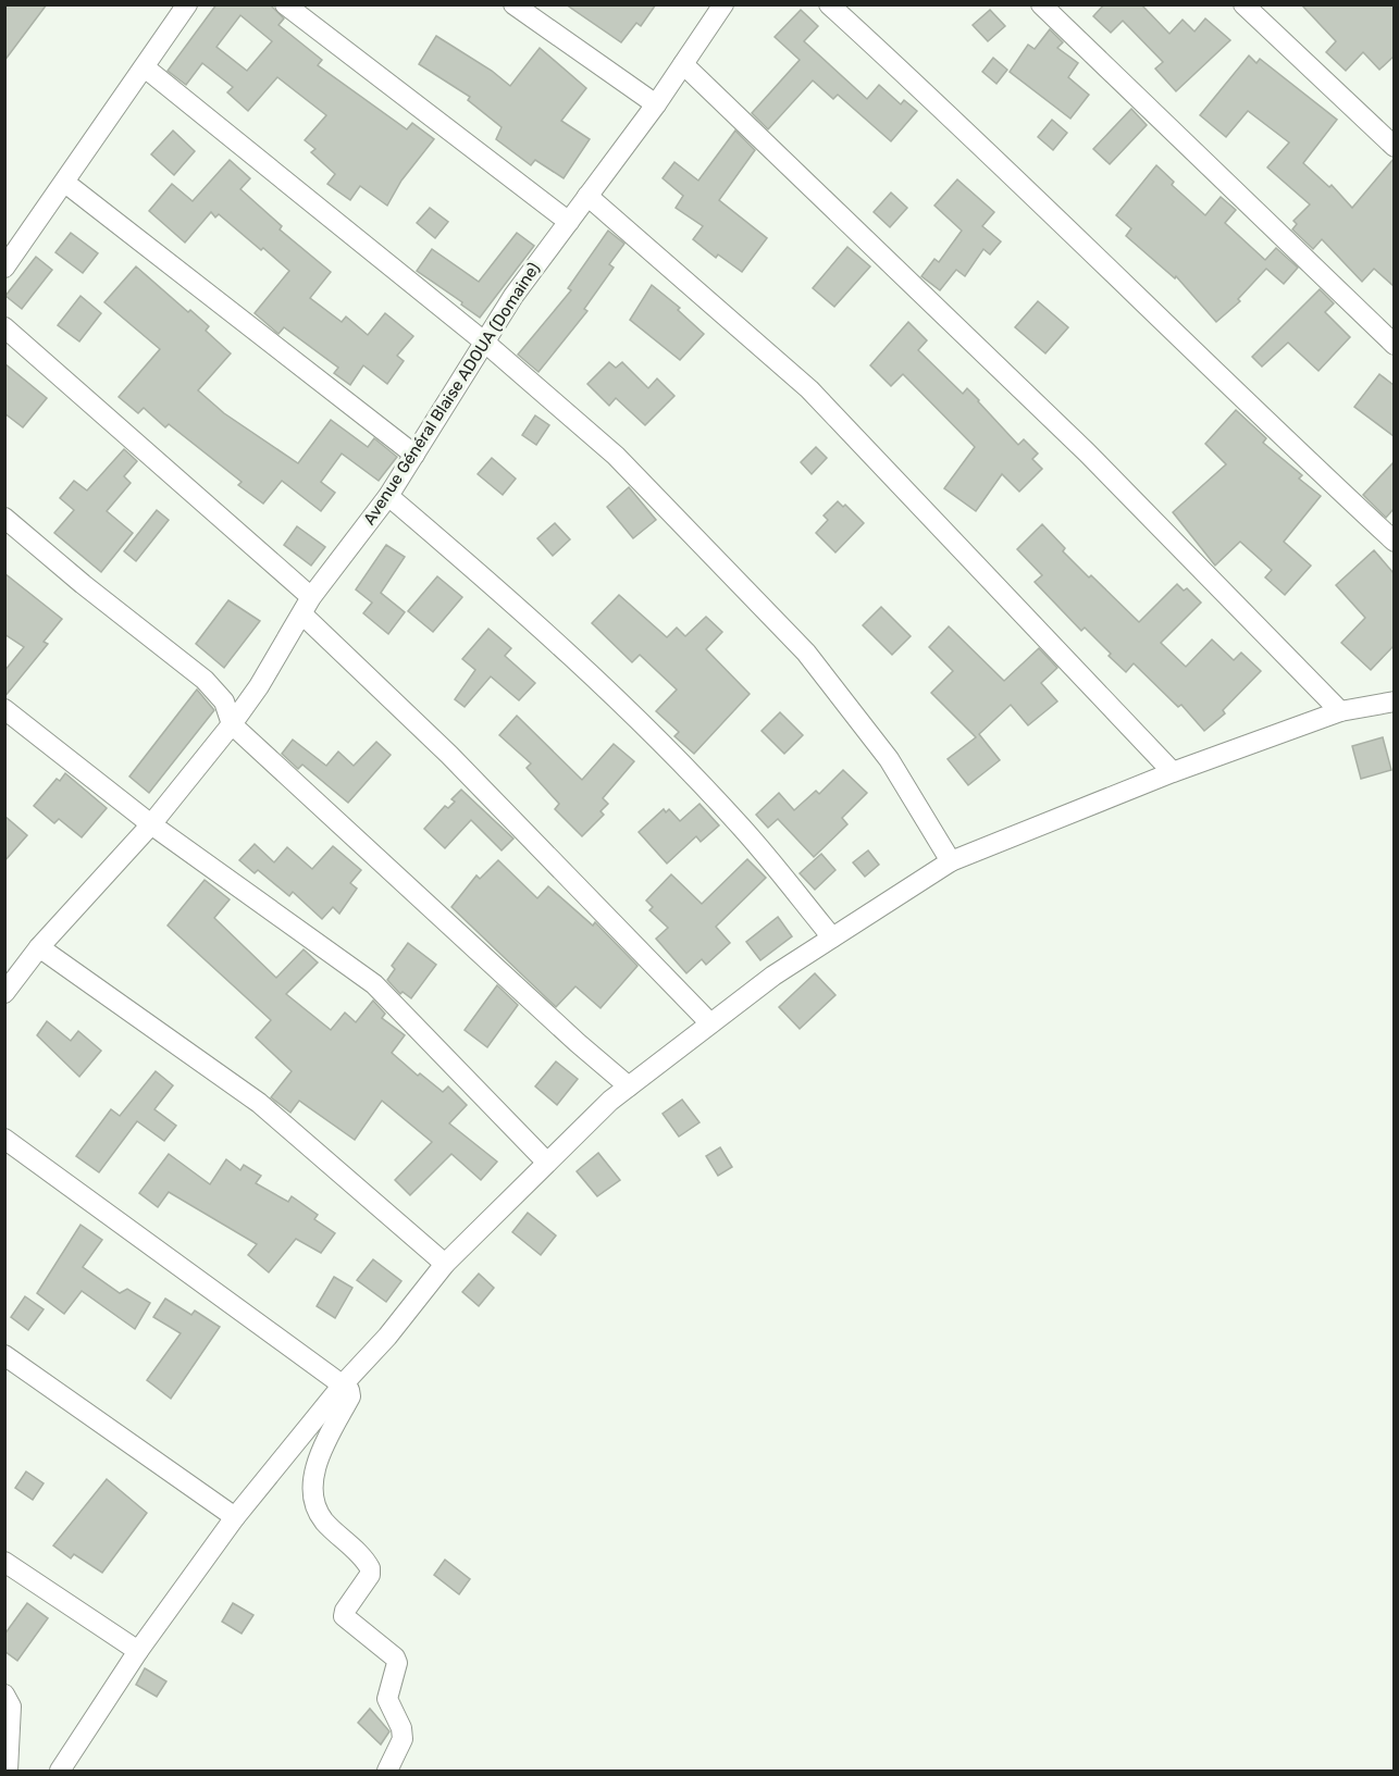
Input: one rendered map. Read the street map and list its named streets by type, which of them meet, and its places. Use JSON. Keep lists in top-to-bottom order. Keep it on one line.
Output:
{"streets":{"street":["Avenue Général Blaise ADOUA (Domaine)"]}}
